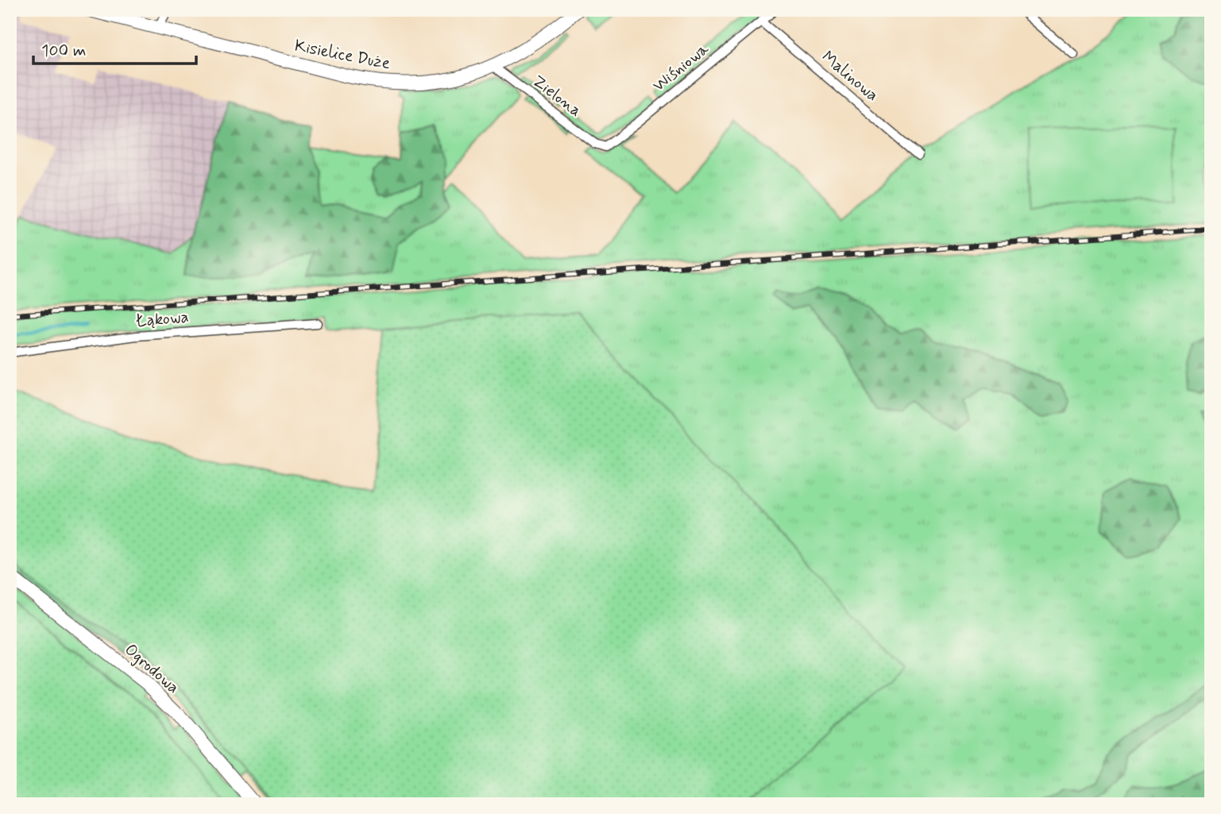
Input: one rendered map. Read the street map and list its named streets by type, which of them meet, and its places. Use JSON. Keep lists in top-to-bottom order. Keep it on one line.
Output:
{"streets":{"street":["Kisielice Duże","Wiśniowa","Malinowa","Zielona","Łąkowa","Ogrodowa"]},"crossings":[["Kisielice Duże","Zielona"],["Wiśniowa","Malinowa"],["Wiśniowa","Zielona"]],"scale_bar":"100 m"}
